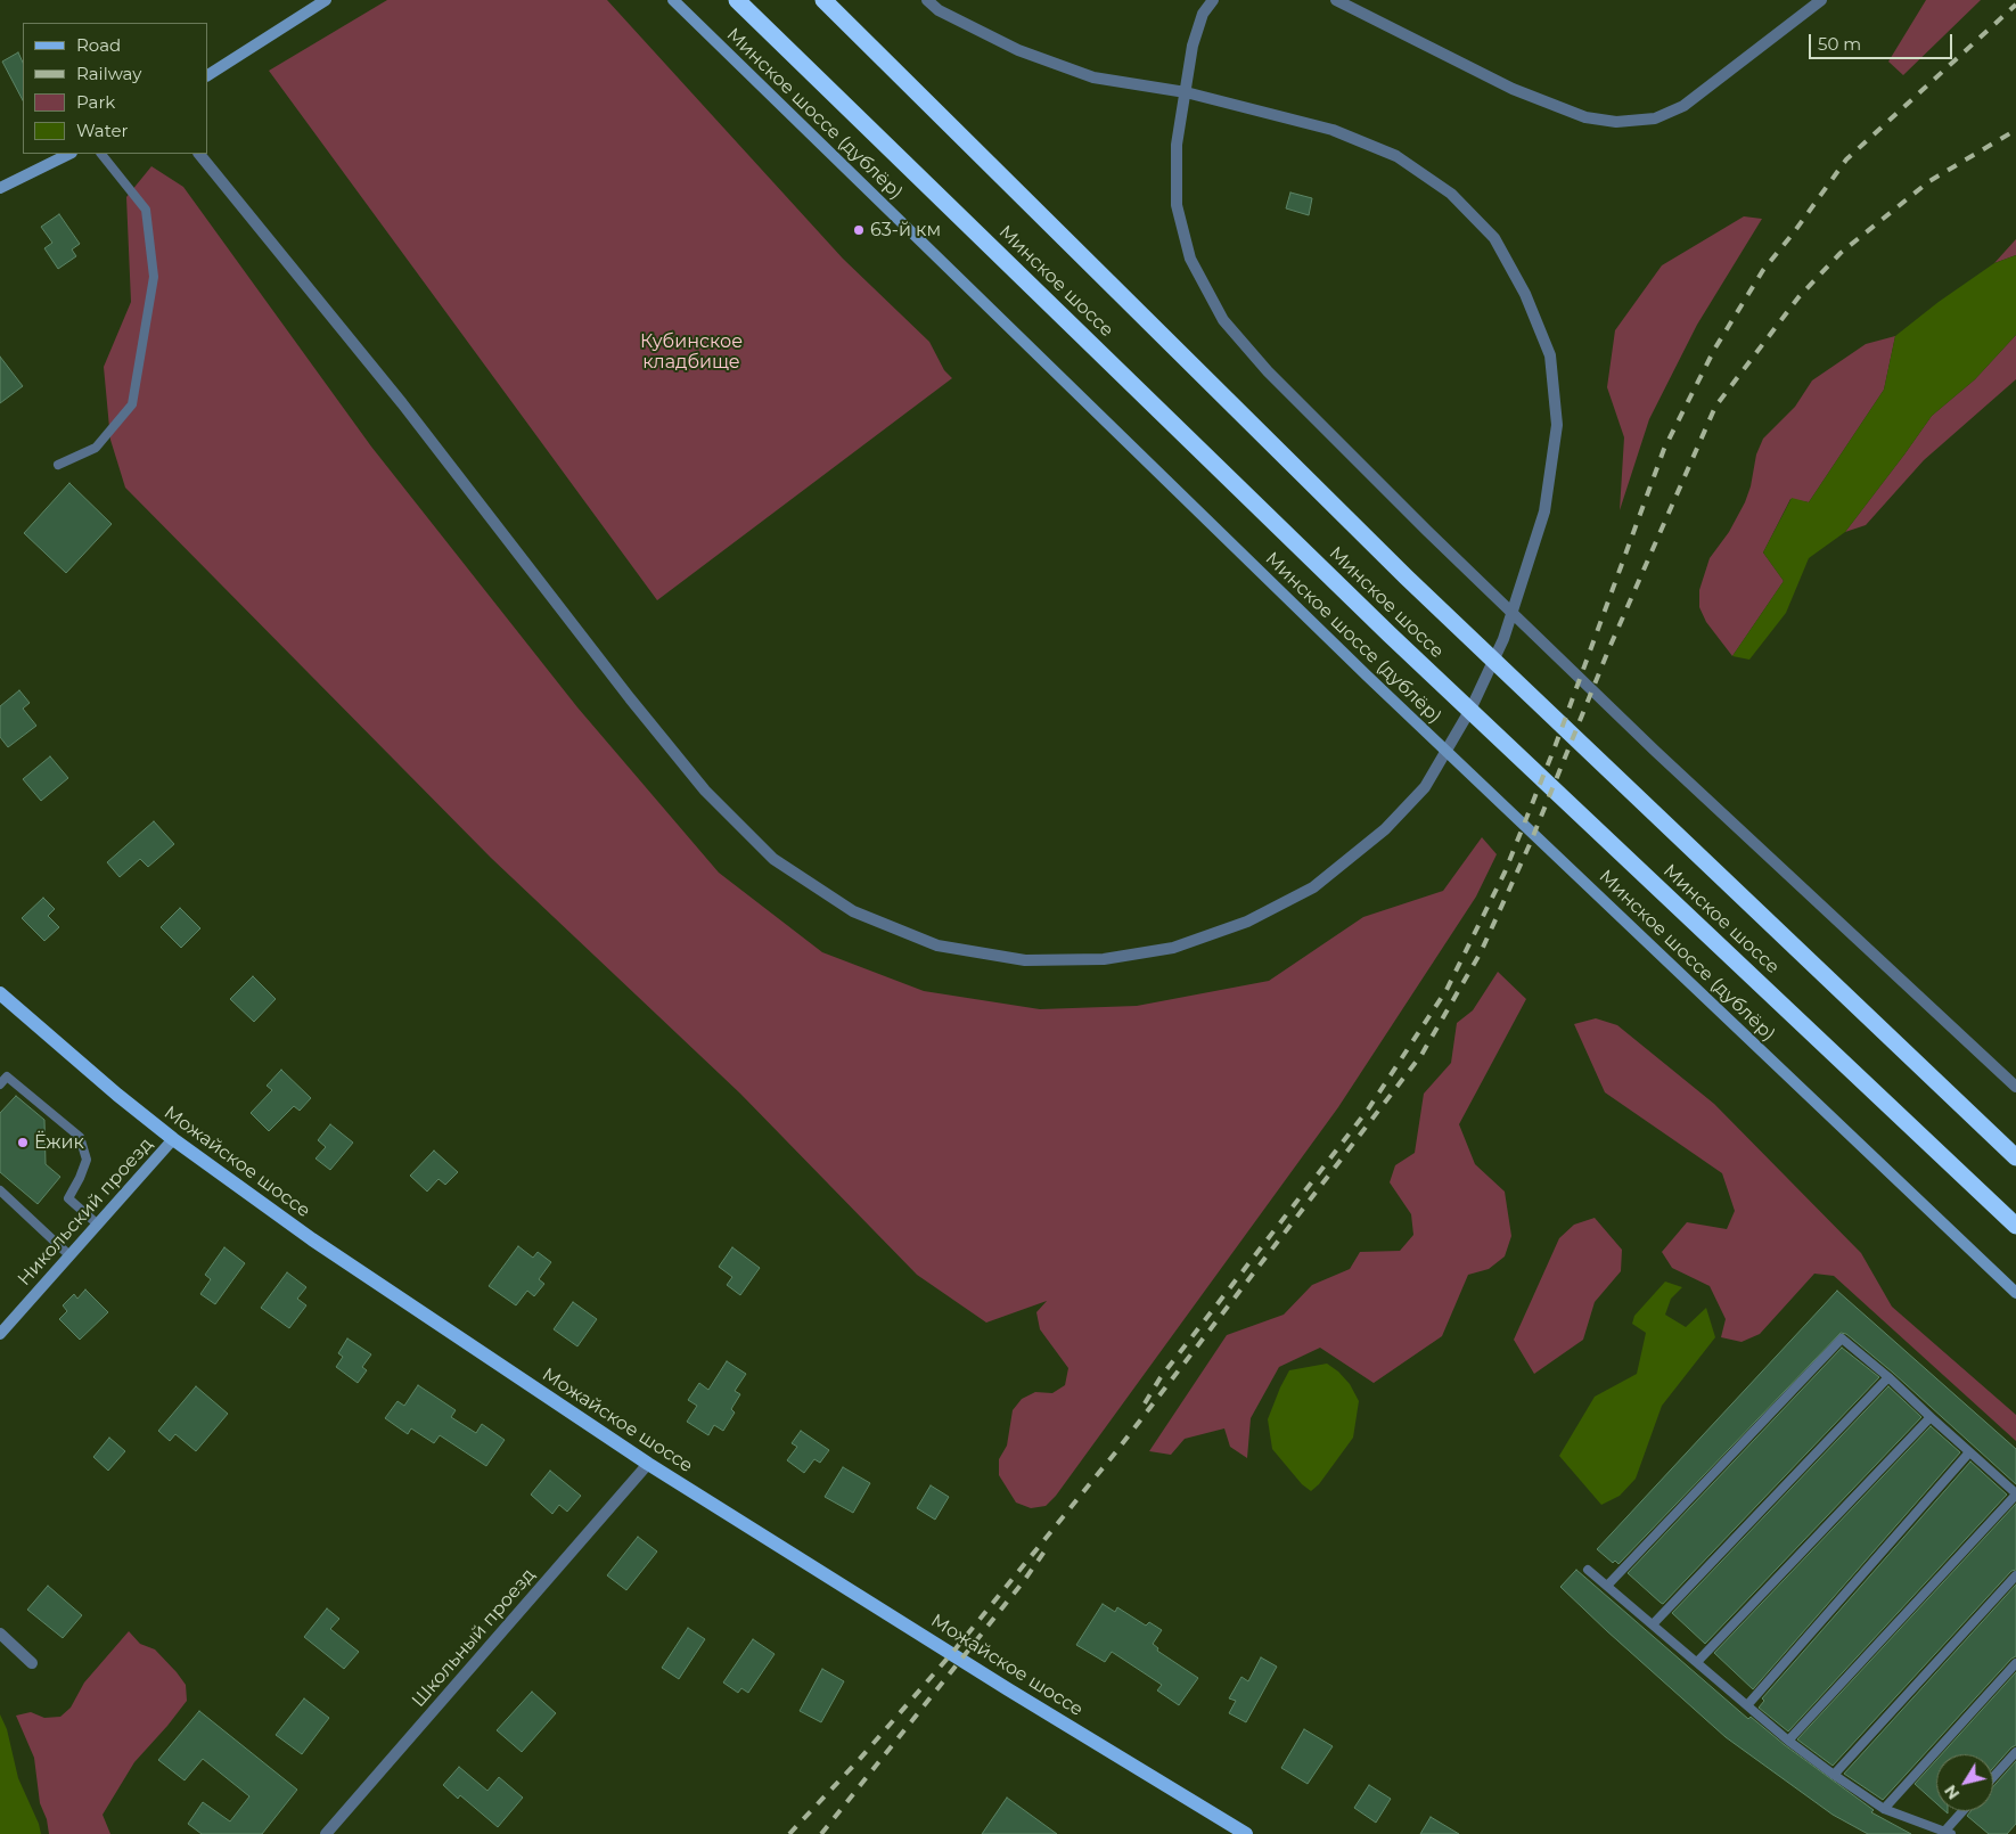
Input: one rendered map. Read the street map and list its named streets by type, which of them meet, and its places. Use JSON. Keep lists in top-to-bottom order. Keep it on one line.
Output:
{"streets":{"highway":["Минское шоссе"],"main road":["Минское шоссе (дублёр)","Можайское шоссе","Никольский проезд"],"street":["Школьный проезд"]},"crossings":[["Можайское шоссе","Никольский проезд"],["Можайское шоссе","Школьный проезд"]],"parks":["Кубинское кладбище"],"places":["63-й км","Ёжик"],"legend":["Road","Railway","Park","Water"],"scale_bar":"50 m","north":"bottom left"}
